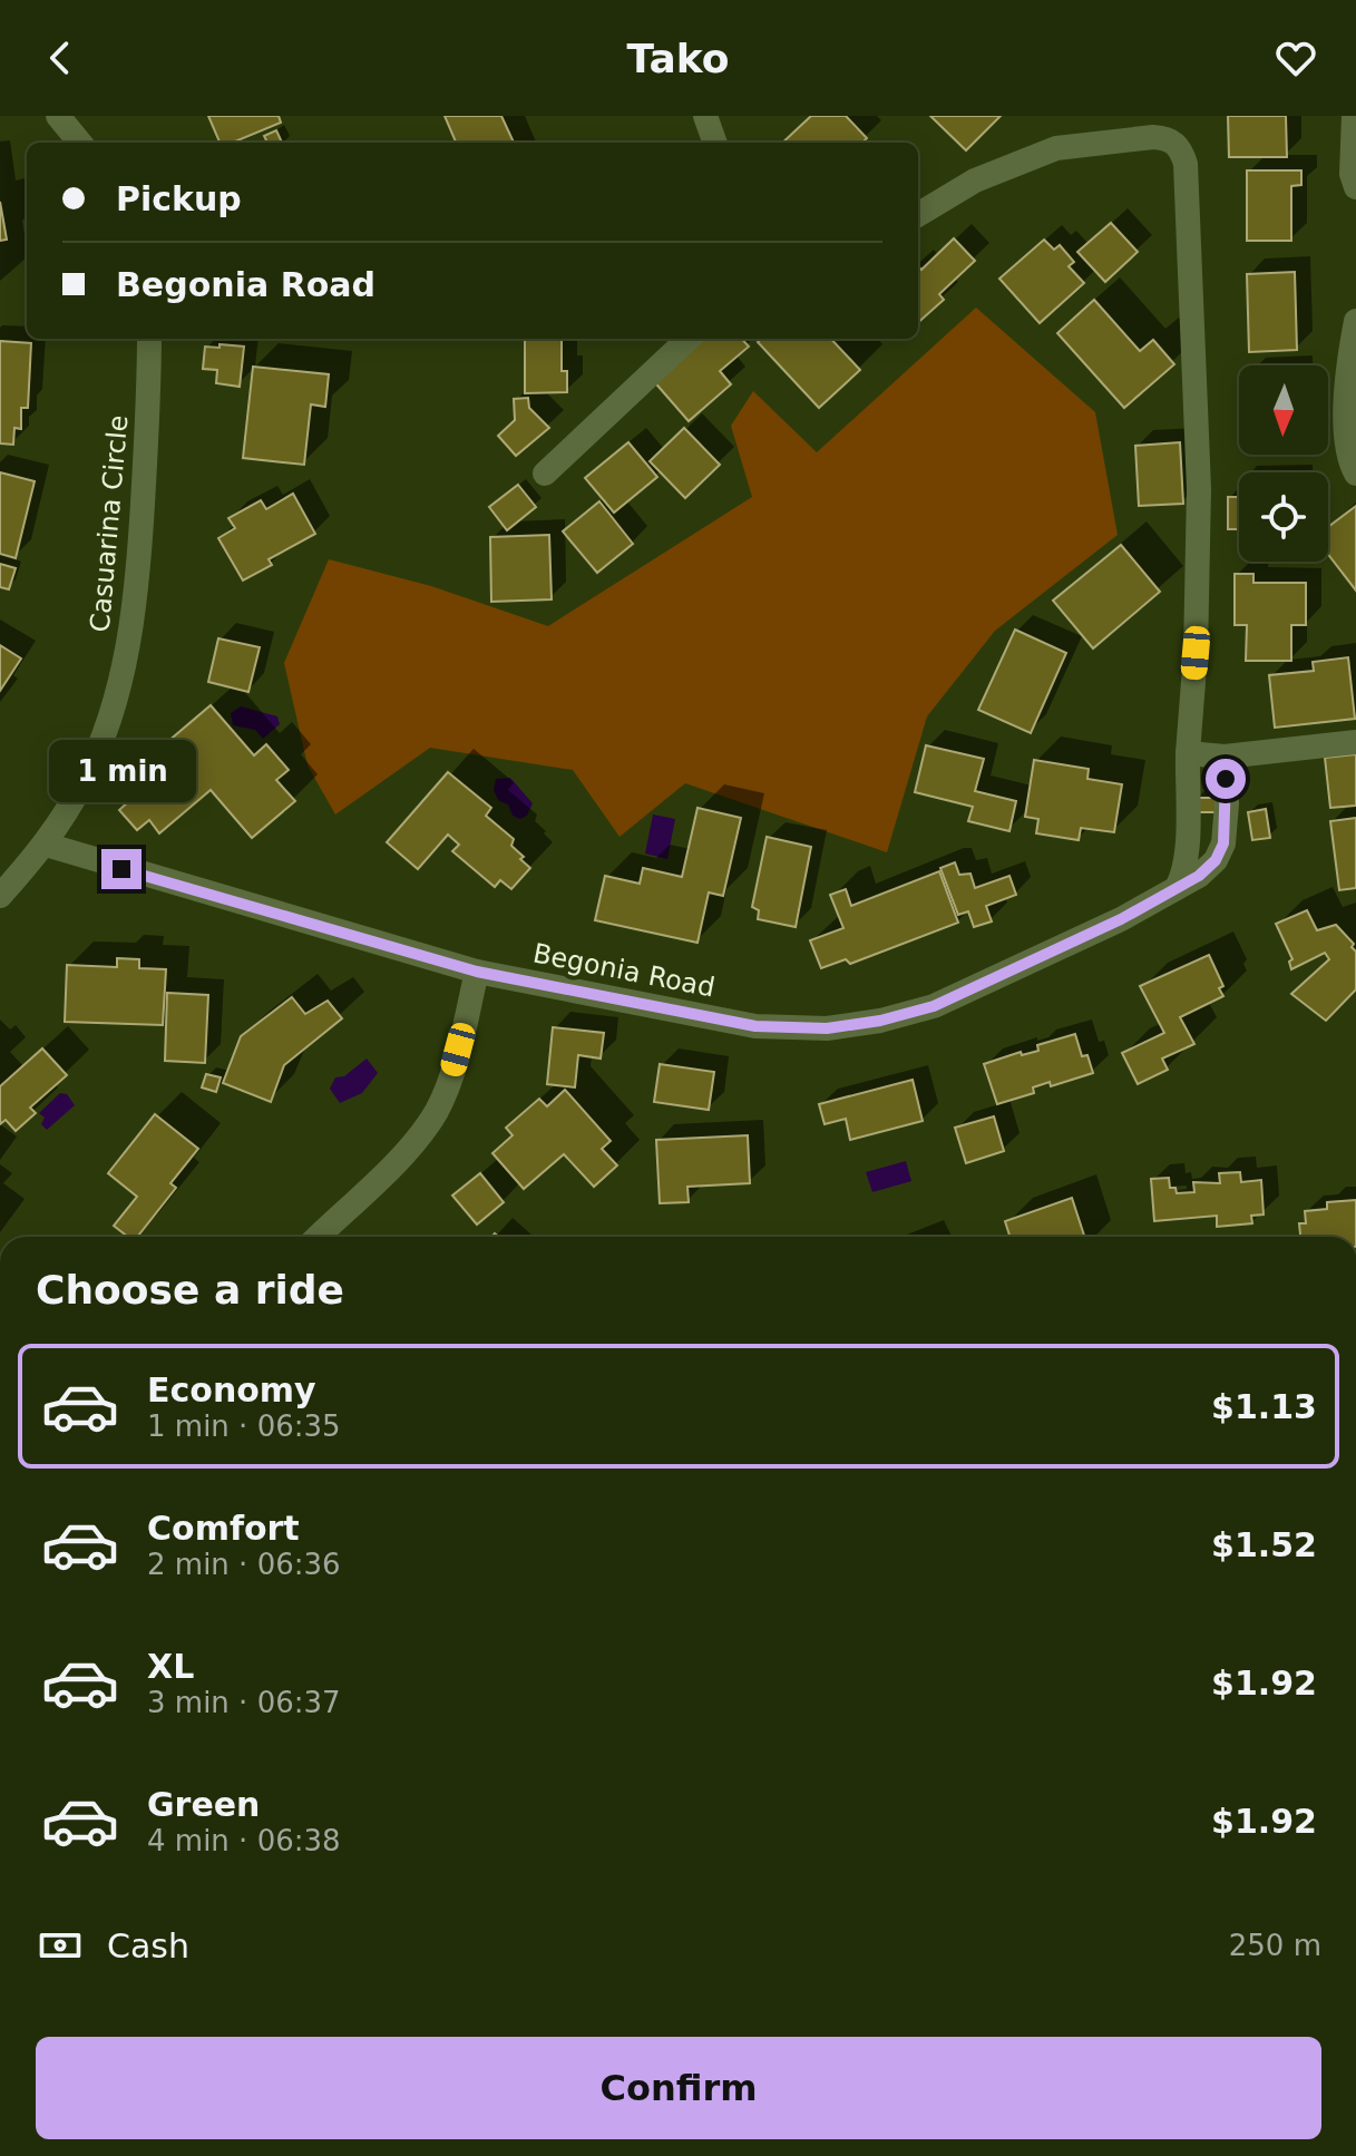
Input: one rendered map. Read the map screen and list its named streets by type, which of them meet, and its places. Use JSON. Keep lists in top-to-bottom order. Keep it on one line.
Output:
{"streets":{"street":["Casuarina Circle","Begonia Road"]},"crossings":[["Casuarina Circle","Begonia Road"]],"north":"bottom","page":{"header":"Tako","banner":["Pickup","Begonia Road"],"bubble":"1 min","heading":"Choose a ride","list":[{"name":"Economy","note":"1 min · 06:35","value":"$1.13"},{"name":"Comfort","note":"2 min · 06:36","value":"$1.52"},{"name":"XL","note":"3 min · 06:37","value":"$1.92"},{"name":"Green","note":"4 min · 06:38","value":"$1.92"}],"pay":["Cash","250 m"],"buttons":"Confirm"}}
